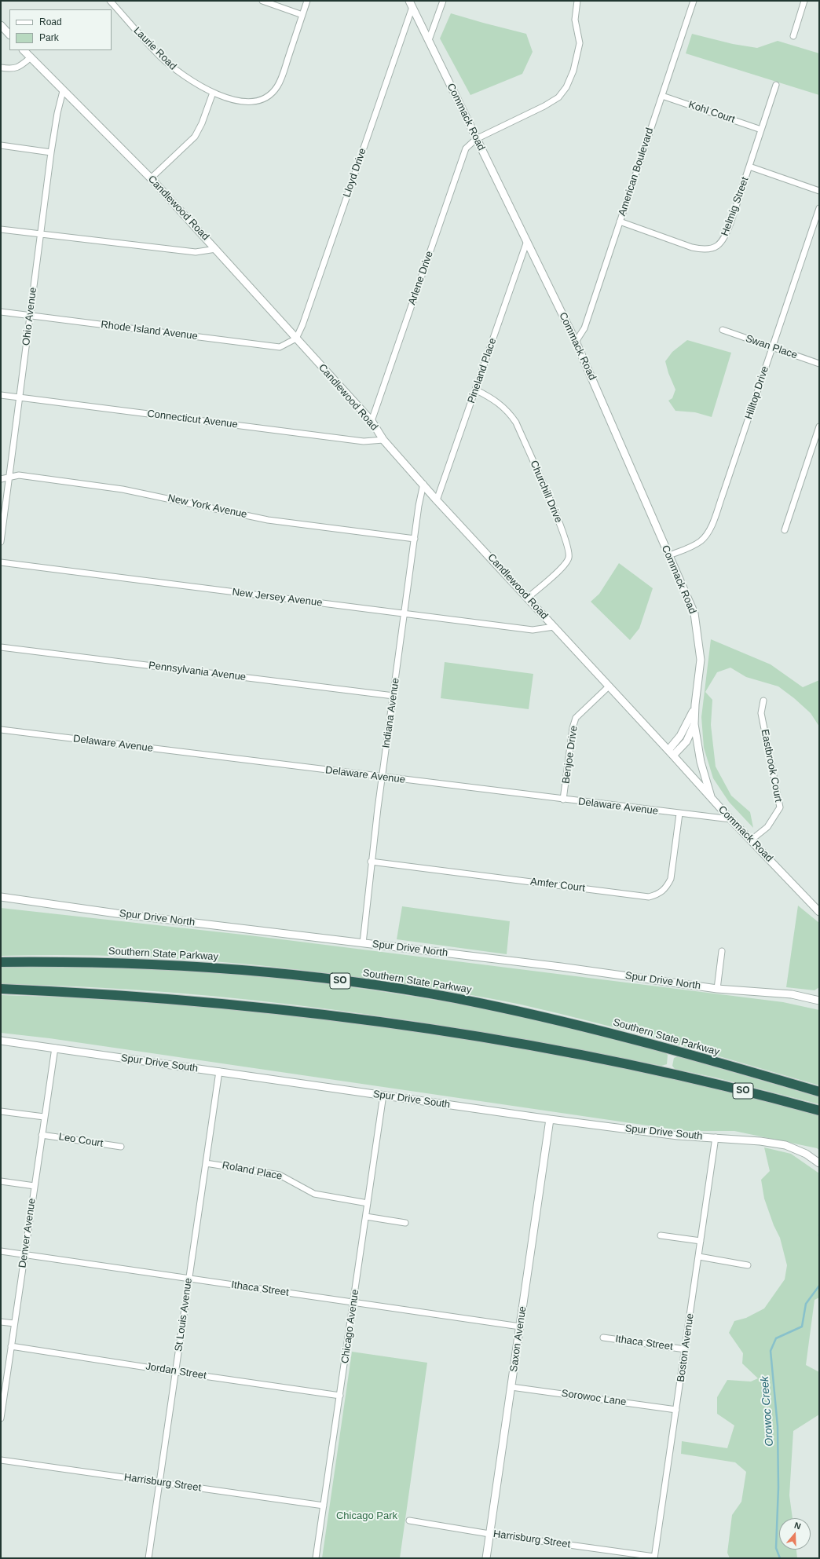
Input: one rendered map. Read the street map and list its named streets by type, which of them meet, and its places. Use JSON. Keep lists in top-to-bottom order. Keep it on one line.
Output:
{"streets":{"highway":["Southern State Parkway","SO"],"street":["Laurie Road","Kohl Court","Commack Road","American Boulevard","Lloyd Drive","Helmig Street","Candlewood Road","Arlene Drive","Ohio Avenue","Rhode Island Avenue","Swan Place","Pineland Place","Hilltop Drive","Connecticut Avenue","Churchill Drive","New York Avenue","New Jersey Avenue","Pennsylvania Avenue","Indiana Avenue","Delaware Avenue","Benjoe Drive","Eastbrook Court","Amfer Court","Spur Drive North","Spur Drive South","Leo Court","Roland Place","Denver Avenue","Ithaca Street","St Louis Avenue","Chicago Avenue","Saxon Avenue","Boston Avenue","Jordan Street","Sorowoc Lane","Harrisburg Street"]},"crossings":[["Kohl Court","American Boulevard"],["Kohl Court","Helmig Street"],["Commack Road","American Boulevard"],["Commack Road","Lloyd Drive"],["Commack Road","Candlewood Road"],["Commack Road","Arlene Drive"],["Commack Road","Pineland Place"],["Commack Road","Hilltop Drive"],["Commack Road","Delaware Avenue"],["Commack Road","Eastbrook Court"],["American Boulevard","Helmig Street"],["Lloyd Drive","Candlewood Road"],["Lloyd Drive","Rhode Island Avenue"],["Candlewood Road","Arlene Drive"],["Candlewood Road","Ohio Avenue"],["Candlewood Road","Rhode Island Avenue"],["Candlewood Road","Pineland Place"],["Candlewood Road","Connecticut Avenue"],["Candlewood Road","Churchill Drive"],["Candlewood Road","New Jersey Avenue"],["Candlewood Road","Indiana Avenue"],["Candlewood Road","Benjoe Drive"],["Ohio Avenue","Rhode Island Avenue"],["Ohio Avenue","Connecticut Avenue"],["Ohio Avenue","New York Avenue"],["Swan Place","Hilltop Drive"],["Pineland Place","Churchill Drive"],["New York Avenue","Indiana Avenue"],["New Jersey Avenue","Indiana Avenue"],["Pennsylvania Avenue","Indiana Avenue"],["Indiana Avenue","Delaware Avenue"],["Indiana Avenue","Amfer Court"],["Indiana Avenue","Spur Drive North"],["Delaware Avenue","Benjoe Drive"],["Delaware Avenue","Amfer Court"],["Spur Drive South","Denver Avenue"],["Spur Drive South","St Louis Avenue"],["Spur Drive South","Chicago Avenue"],["Spur Drive South","Saxon Avenue"],["Spur Drive South","Boston Avenue"],["Leo Court","Denver Avenue"],["Roland Place","St Louis Avenue"],["Roland Place","Chicago Avenue"],["Denver Avenue","Ithaca Street"],["Denver Avenue","Jordan Street"],["Ithaca Street","St Louis Avenue"],["Ithaca Street","Chicago Avenue"],["Ithaca Street","Saxon Avenue"],["Ithaca Street","Boston Avenue"],["St Louis Avenue","Jordan Street"],["St Louis Avenue","Harrisburg Street"],["Chicago Avenue","Jordan Street"],["Chicago Avenue","Harrisburg Street"],["Saxon Avenue","Sorowoc Lane"],["Saxon Avenue","Harrisburg Street"],["Boston Avenue","Sorowoc Lane"],["Boston Avenue","Harrisburg Street"]],"water":["Orowoc Creek"],"parks":["Chicago Park"],"legend":["Road","Park"],"north":"top"}
